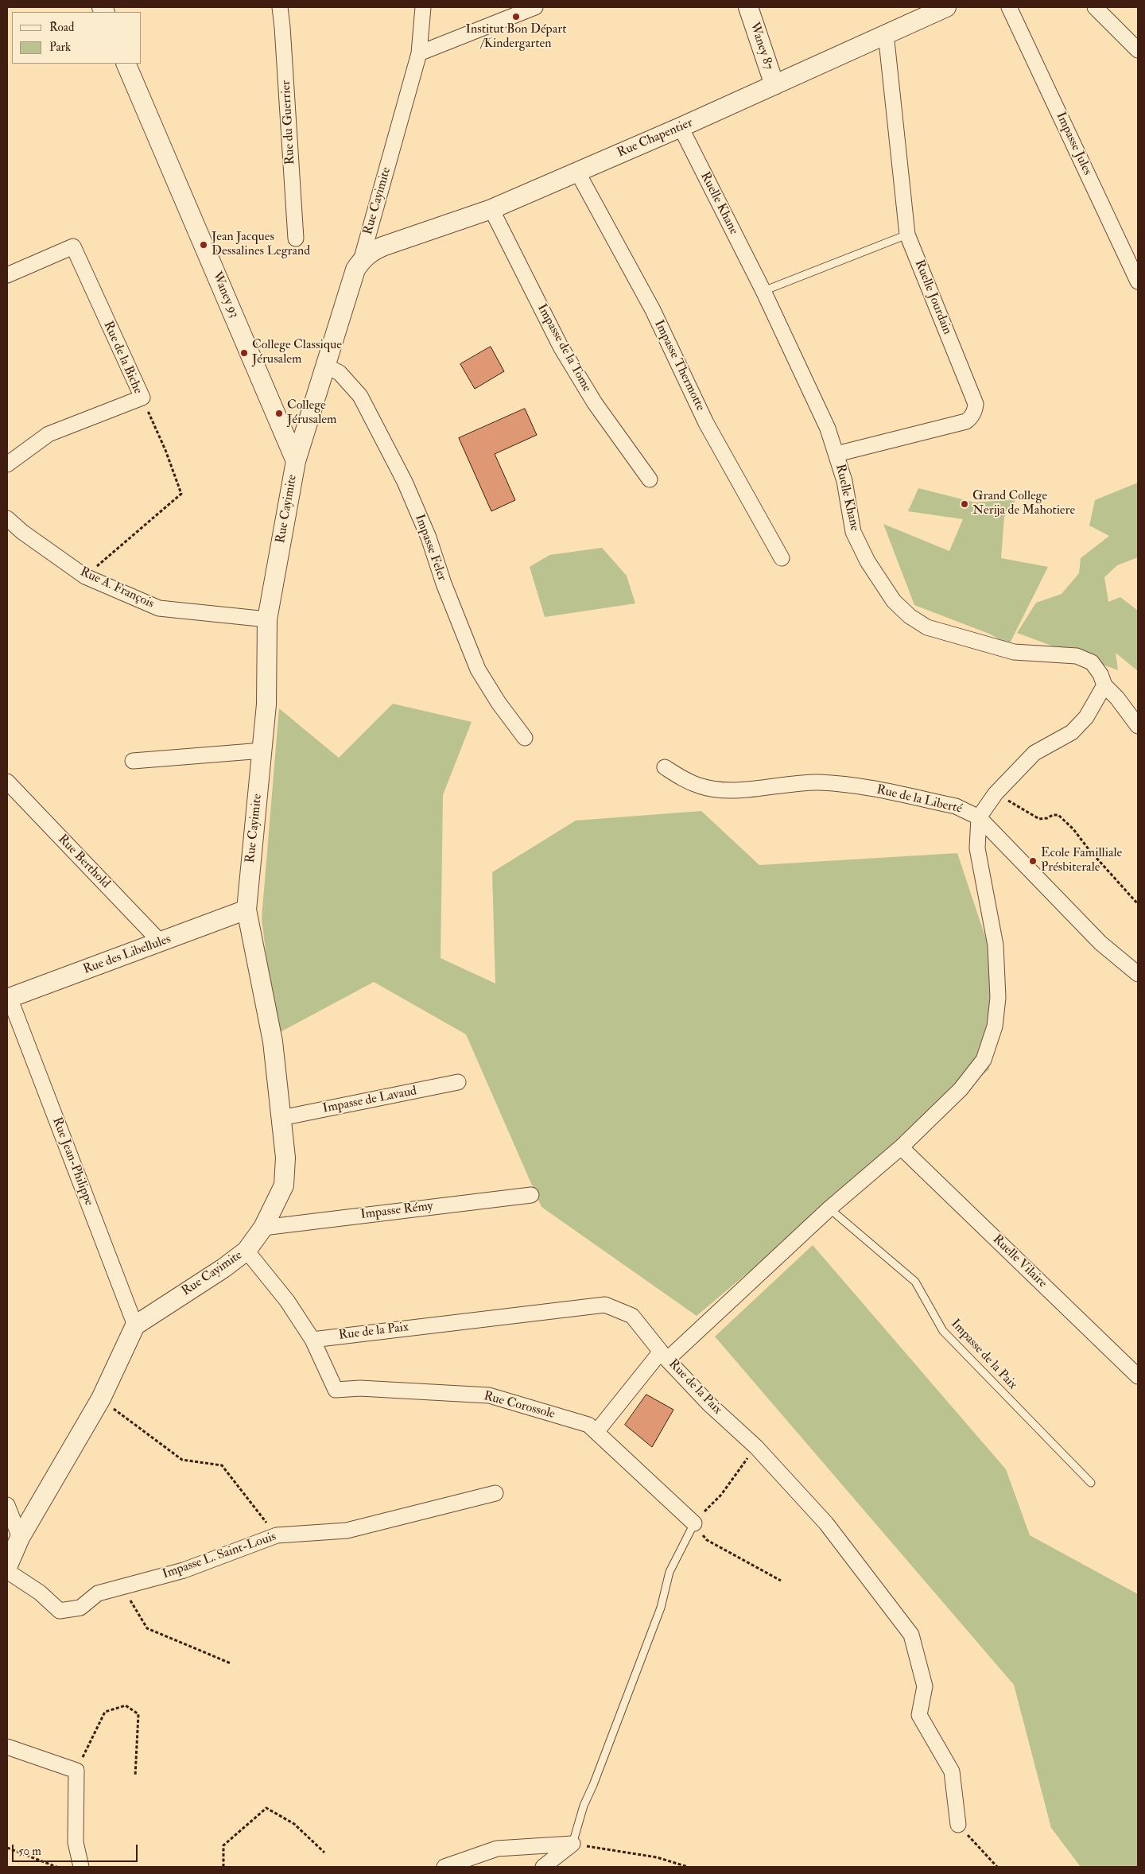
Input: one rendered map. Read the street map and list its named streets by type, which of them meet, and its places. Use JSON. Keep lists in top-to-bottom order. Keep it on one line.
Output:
{"streets":{"street":["Waney 87","Rue du Guerrier","Rue Chapentier","Impasse Jules","Rue Cayimite","Ruelle Khane","Waney 93","Ruelle Jourdain","Impasse de la Tome","Rue de la Biche","Impasse Thermotte","Impasse Feler","Rue A. François","Rue de la Liberté","Rue Berthold","Rue des Libellules","Impasse de Lavaud","Rue Jean-Philippe","Impasse Rémy","Ruelle Vilaire","Rue de la Paix","Rue Corossole","Impasse L. Saint-Louis"],"lane":["Impasse de la Paix"]},"crossings":[["Waney 87","Rue Chapentier"],["Rue Chapentier","Rue Cayimite"],["Rue Chapentier","Ruelle Khane"],["Rue Chapentier","Ruelle Jourdain"],["Rue Chapentier","Impasse de la Tome"],["Rue Chapentier","Impasse Thermotte"],["Rue Cayimite","Waney 93"],["Rue Cayimite","Impasse Feler"],["Rue Cayimite","Rue A. François"],["Rue Cayimite","Rue des Libellules"],["Rue Cayimite","Impasse de Lavaud"],["Rue Cayimite","Rue Jean-Philippe"],["Rue Cayimite","Impasse Rémy"],["Ruelle Khane","Ruelle Jourdain"],["Rue Berthold","Rue des Libellules"],["Rue des Libellules","Rue Jean-Philippe"],["Rue de la Paix","Rue Corossole"]],"places":["Institut Bon Départ /Kindergarten","Jean Jacques Dessalines Legrand","College Classique Jérusalem","College Jérusalem","Grand College Nerija de Mahotiere","Ecole Familliale Présbiterale"],"legend":["Road","Park"],"scale_bar":"50 m"}
